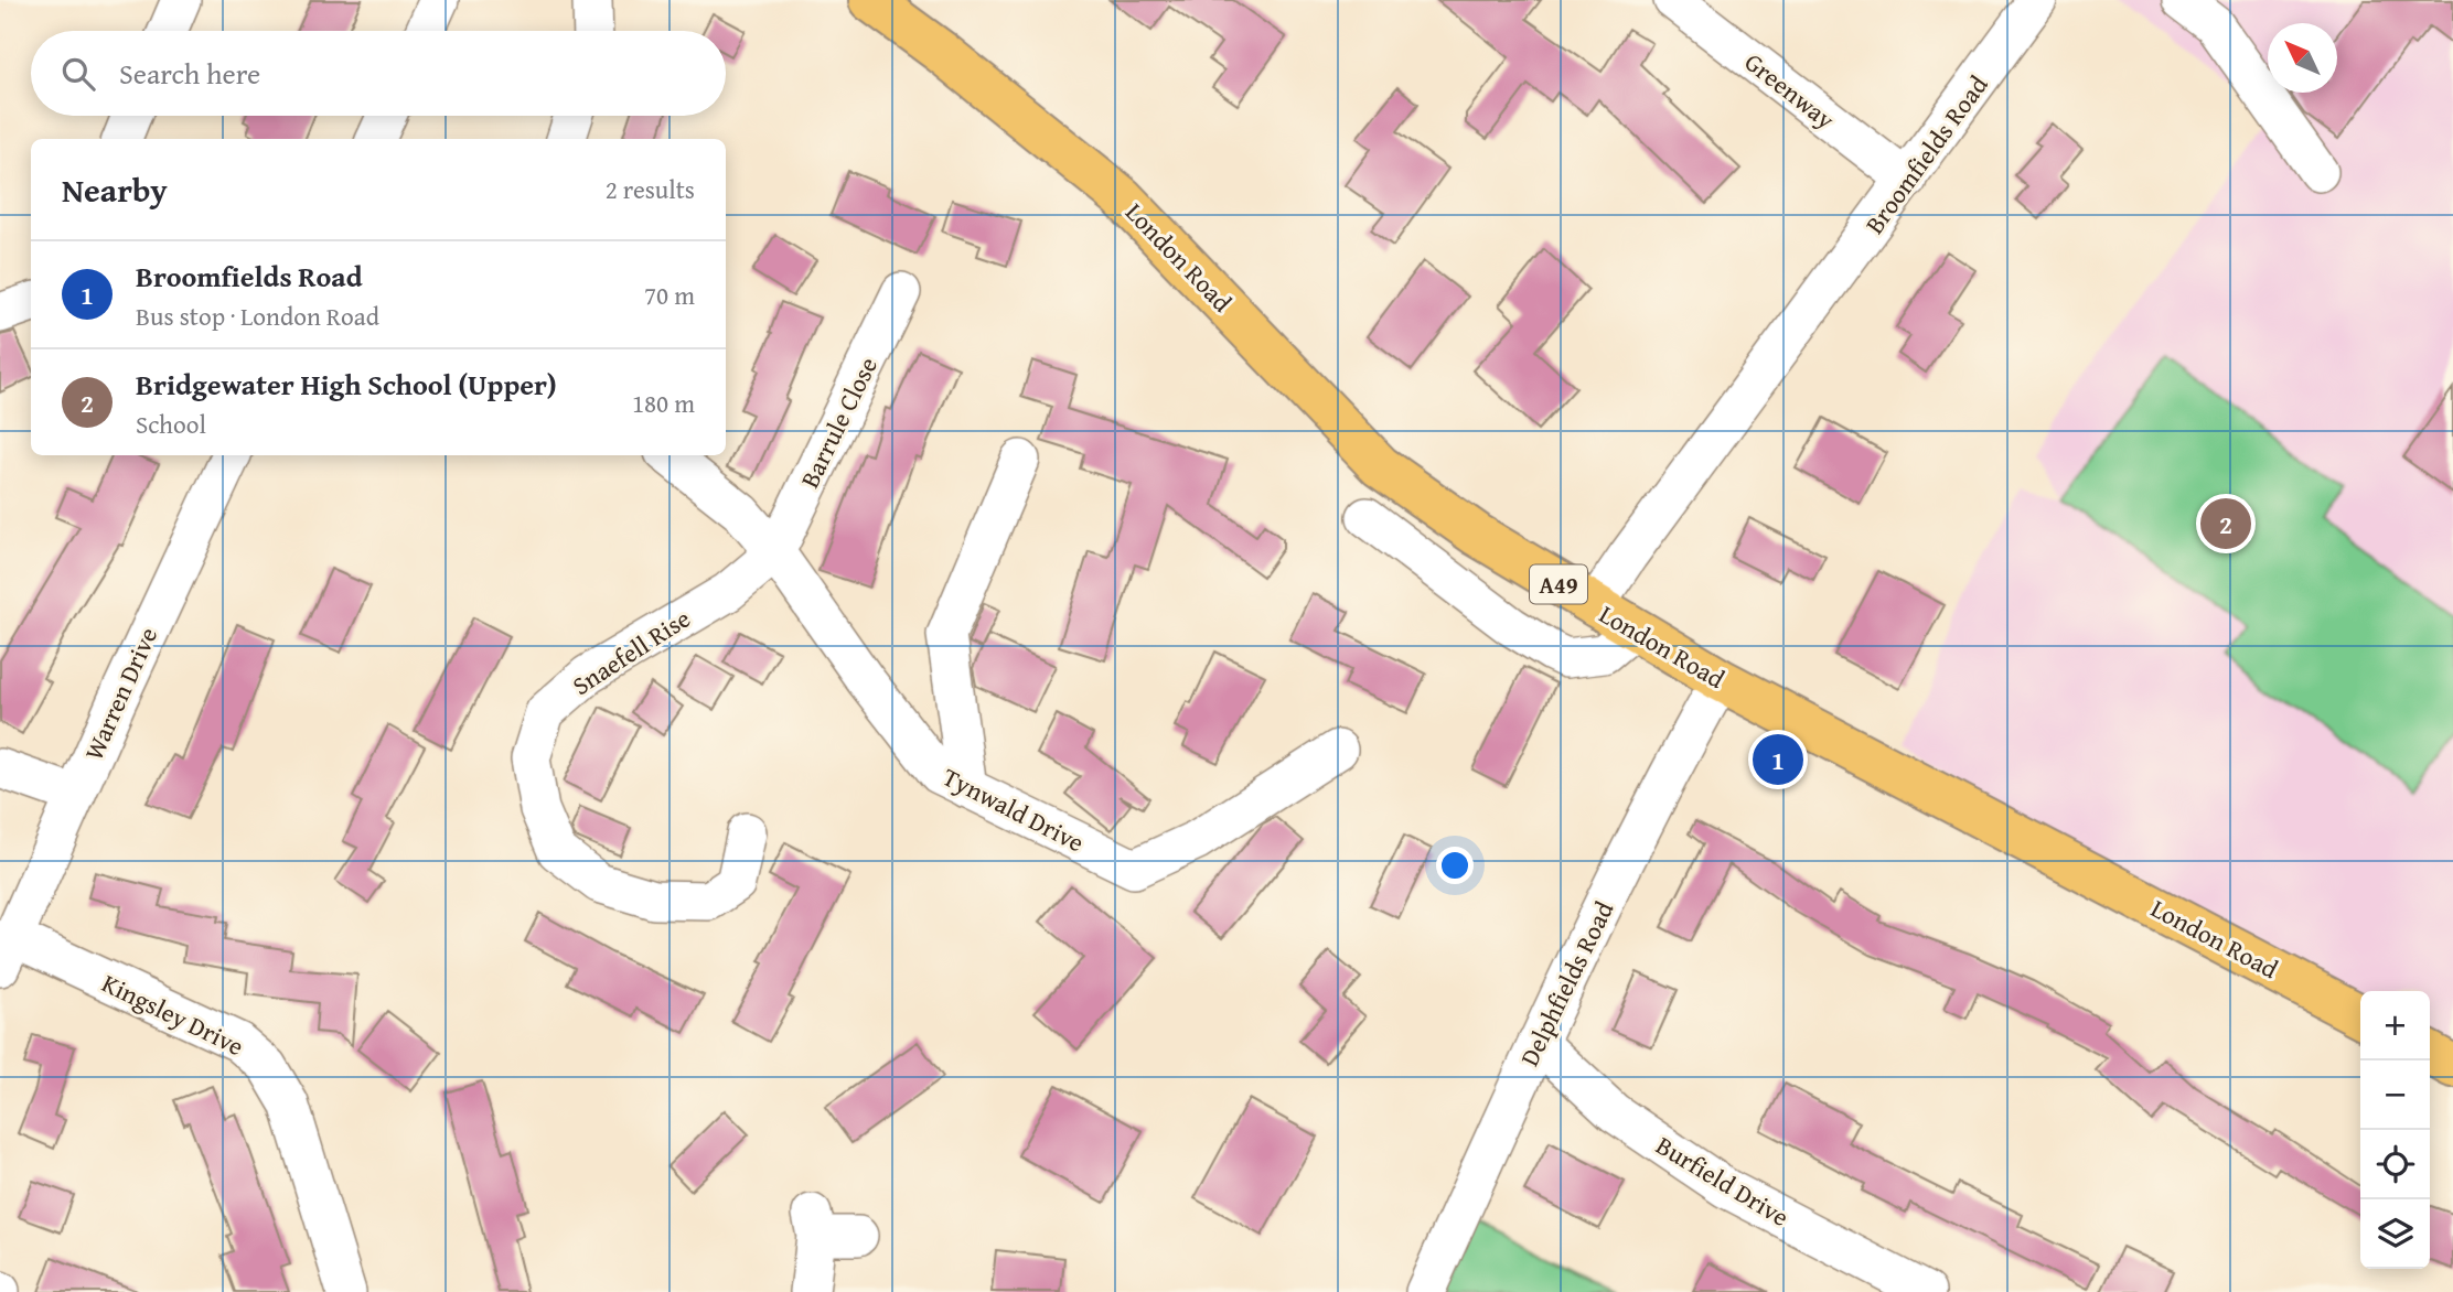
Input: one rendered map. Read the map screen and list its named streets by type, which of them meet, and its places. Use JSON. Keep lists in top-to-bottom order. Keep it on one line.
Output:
{"streets":{"highway":["London Road","A49"],"street":["Greenway","Broomfields Road","Barrule Close","Snaefell Rise","Warren Drive","Tynwald Drive","Delphfields Road","Kingsley Drive","Burfield Drive"]},"crossings":[["Greenway","Broomfields Road"],["Broomfields Road","London Road"],["London Road","Delphfields Road"],["Barrule Close","Snaefell Rise"],["Barrule Close","Tynwald Drive"],["Snaefell Rise","Tynwald Drive"],["Warren Drive","Kingsley Drive"],["Delphfields Road","Burfield Drive"]],"north":"top left","page":{"search":"Search here","heading":["Nearby","2 results"],"list":[{"mark":"1","name":"Broomfields Road","note":"Bus stop · London Road","value":"70 m"},{"mark":"2","name":"Bridgewater High School (Upper)","note":"School","value":"180 m"}],"pins":["2","1"],"map_buttons":["+","−"]}}
